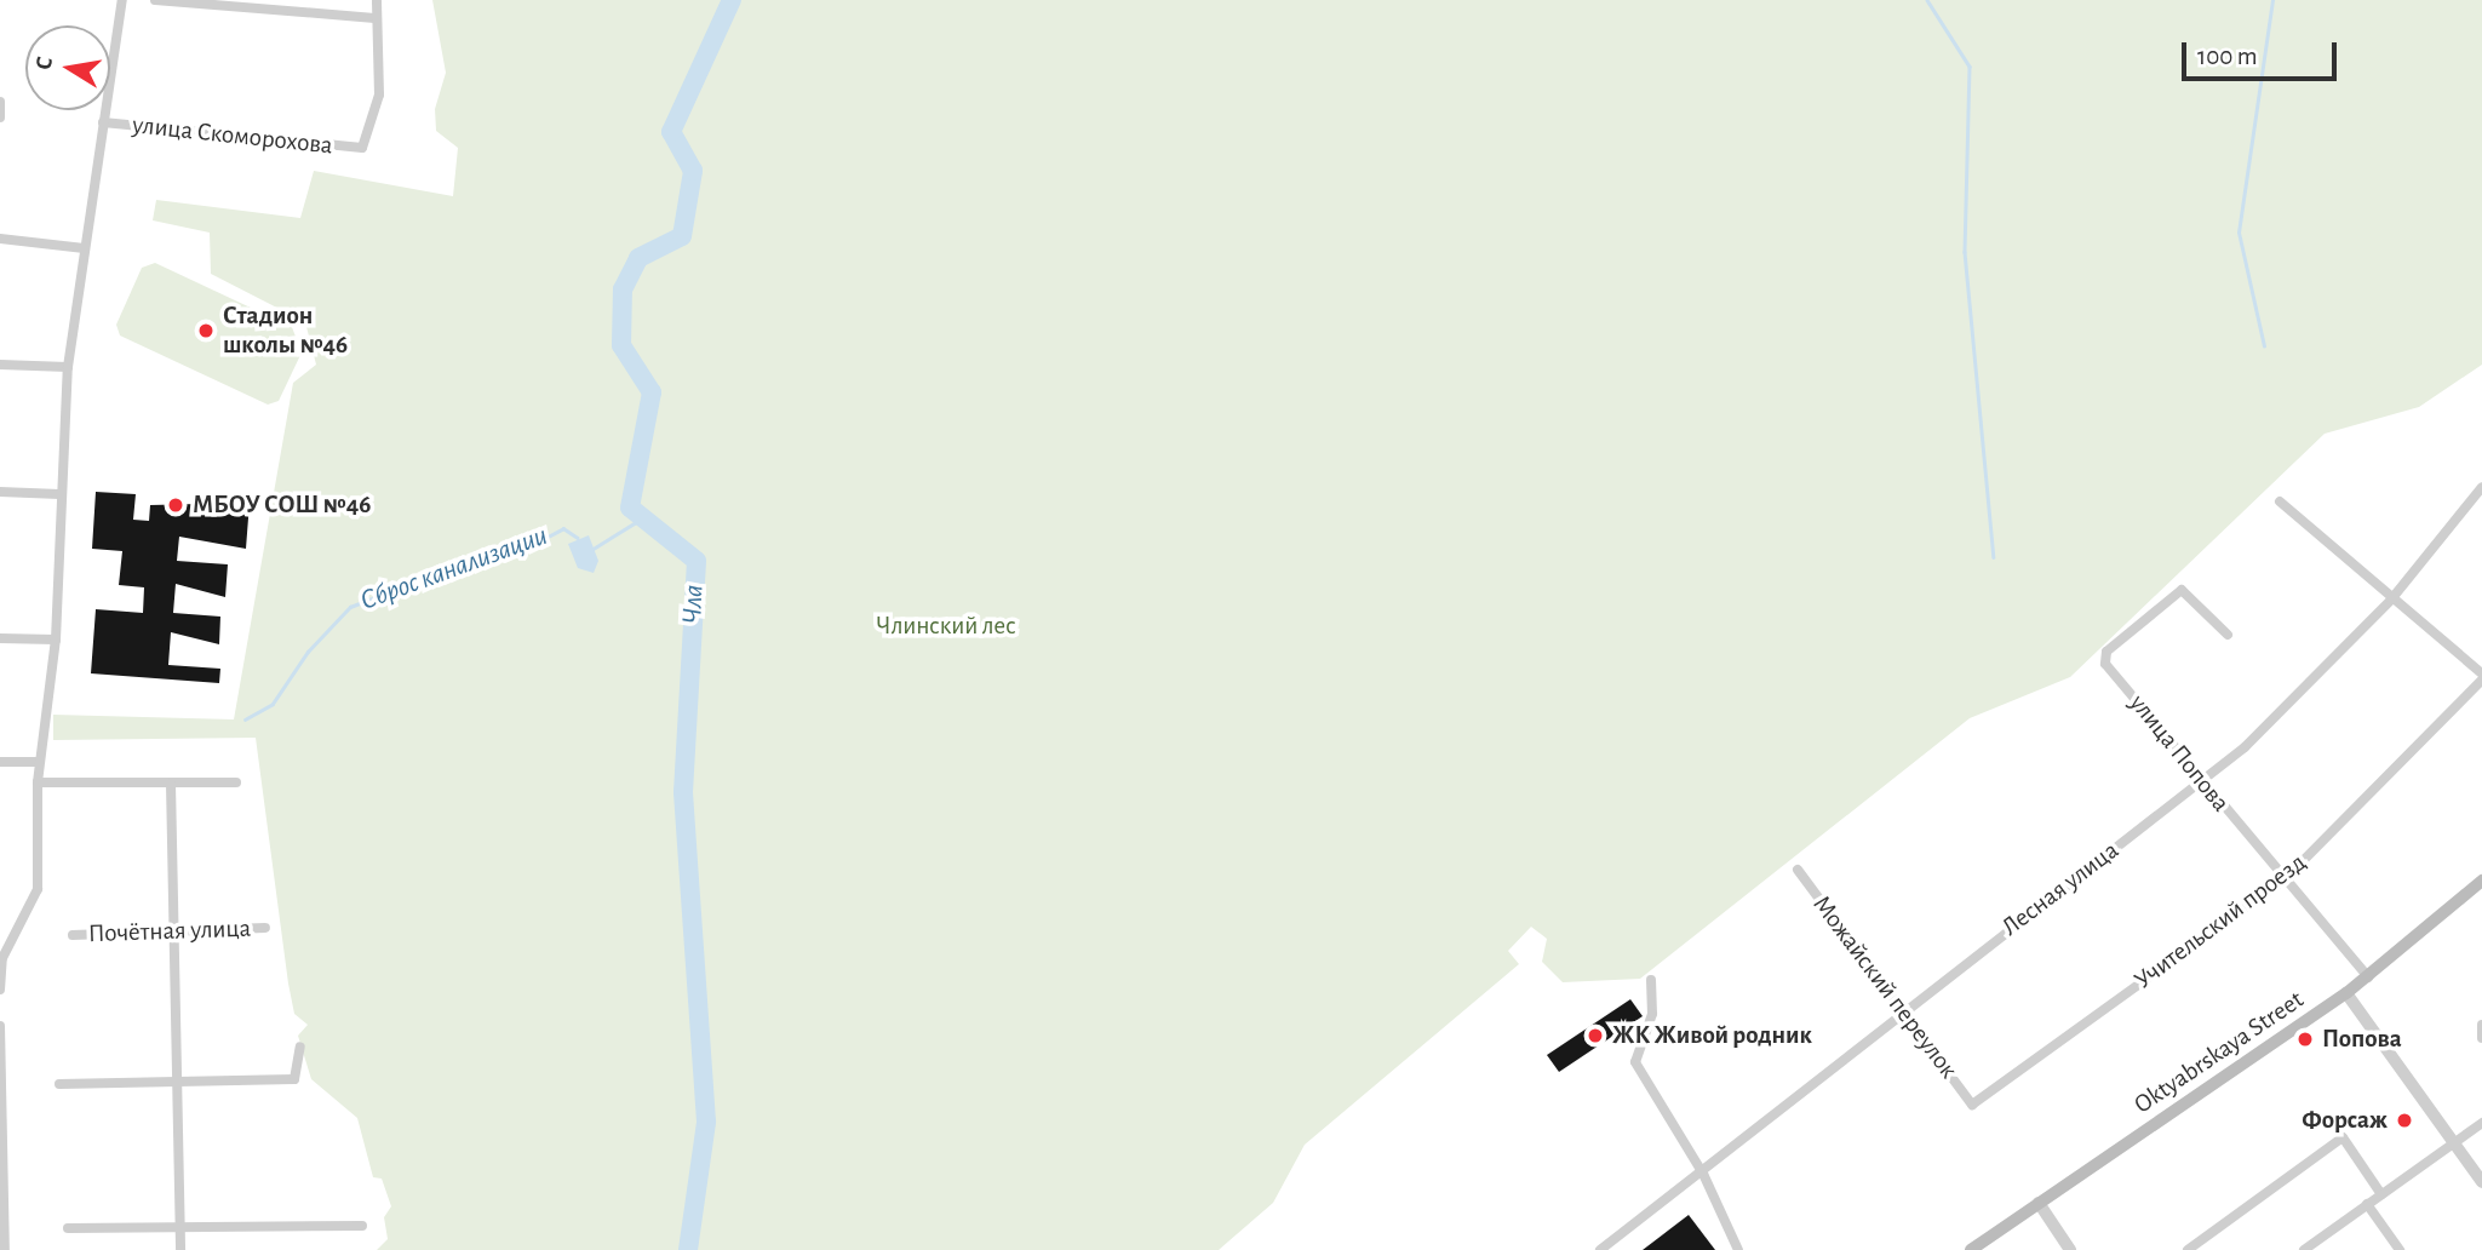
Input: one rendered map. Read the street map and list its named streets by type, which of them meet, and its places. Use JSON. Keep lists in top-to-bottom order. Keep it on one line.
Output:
{"streets":{"main road":["Oktyabrskaya Street"],"street":["улица Скоморохова","улица Попова","Лесная улица","Учительский проезд","Почётная улица","Можайский переулок"]},"crossings":[["улица Попова","Лесная улица"],["улица Попова","Учительский проезд"],["улица Попова","Oktyabrskaya Street"],["Лесная улица","Можайский переулок"],["Учительский проезд","Можайский переулок"]],"water":["Сброс канализации","Чла"],"parks":["Члинский лес"],"places":["Стадион школы №46","МБОУ СОШ №46","ЖК Живой родник","Попова","Форсаж"],"scale_bar":"100 m","north":"left"}
